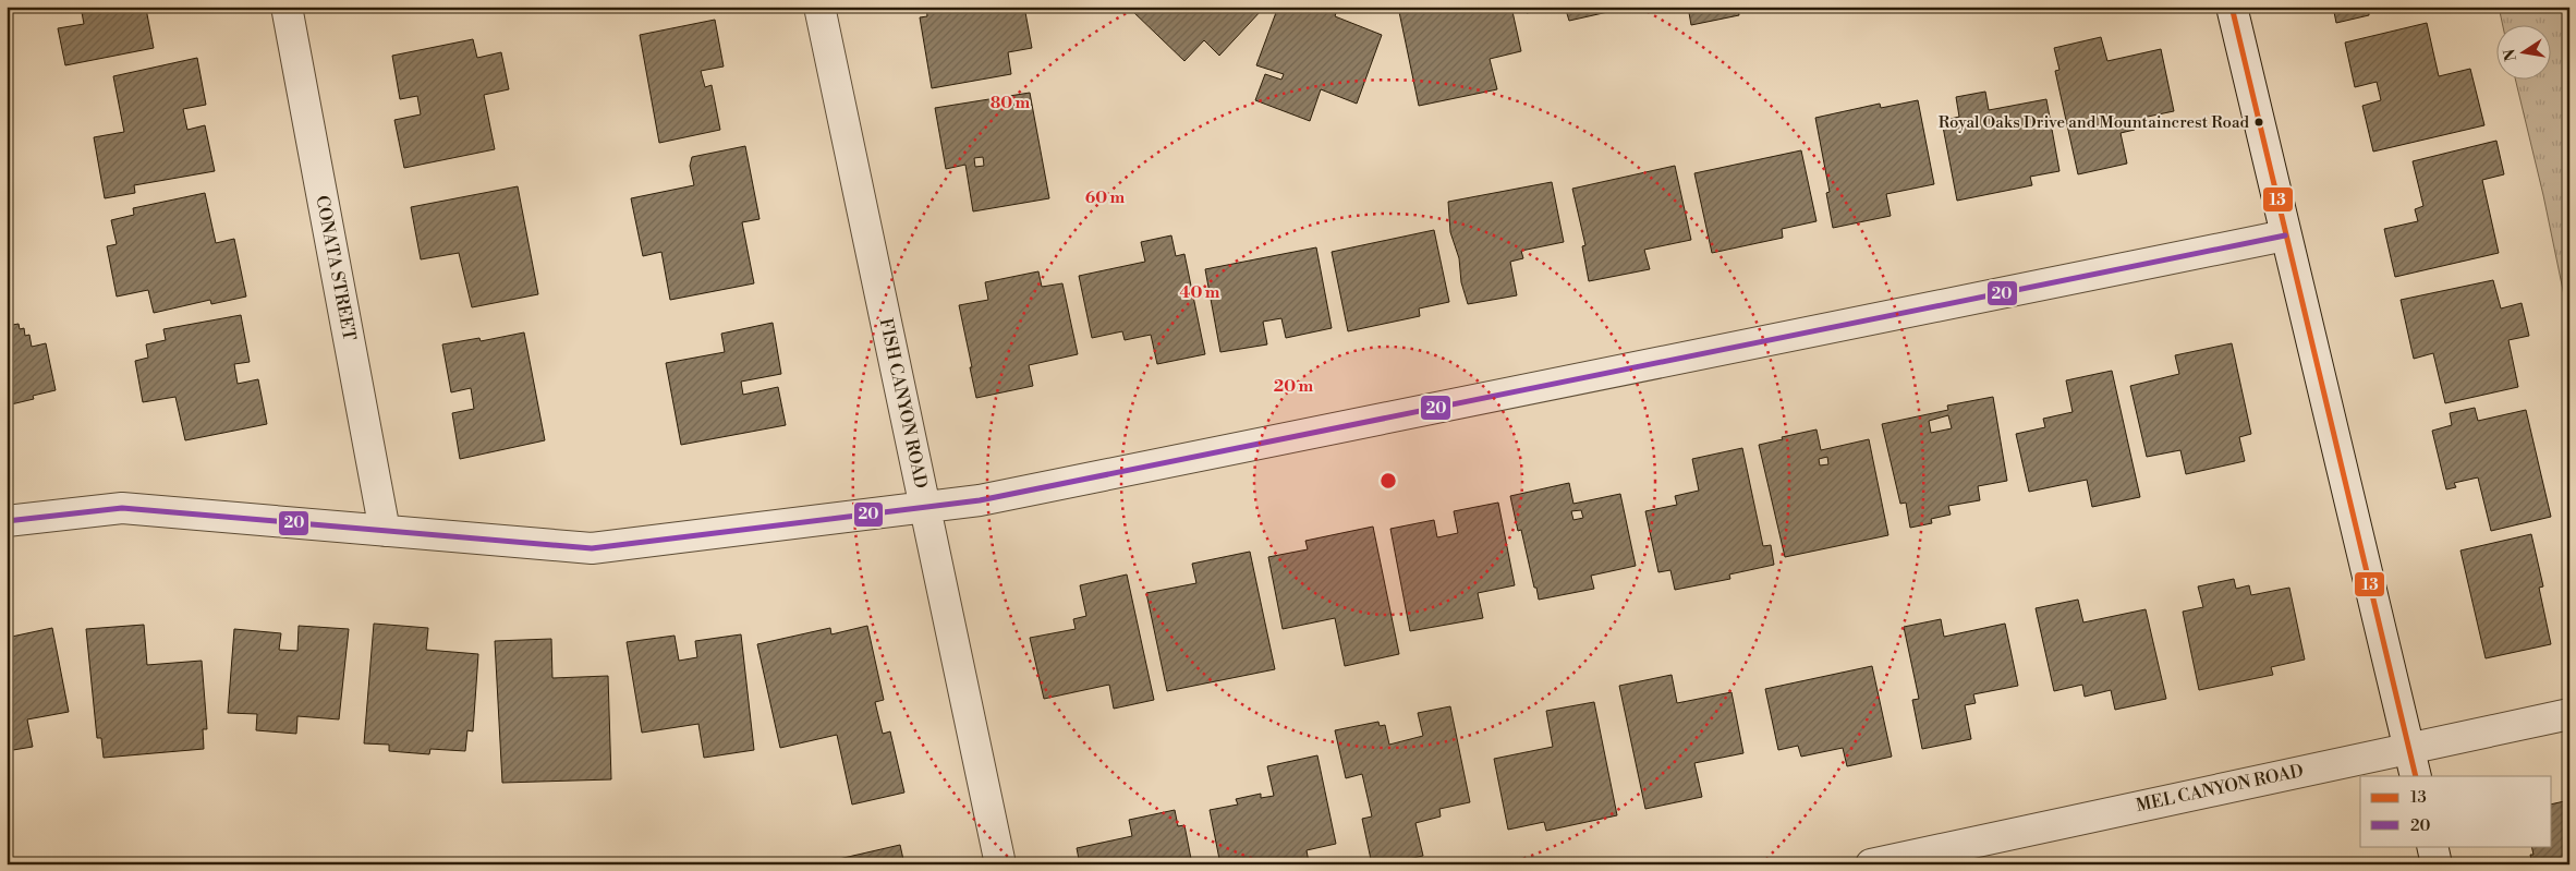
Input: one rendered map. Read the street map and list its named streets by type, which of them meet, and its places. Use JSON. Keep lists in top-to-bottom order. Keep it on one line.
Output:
{"streets":{"street":["CONATA STREET","FISH CANYON ROAD","MEL CANYON ROAD"]},"places":["Royal Oaks Drive and Mountaincrest Road"],"lines":["transit line 13","transit line 20"],"legend":["13","20"],"north":"left","rings":["80 m","60 m","40 m","20 m"]}
